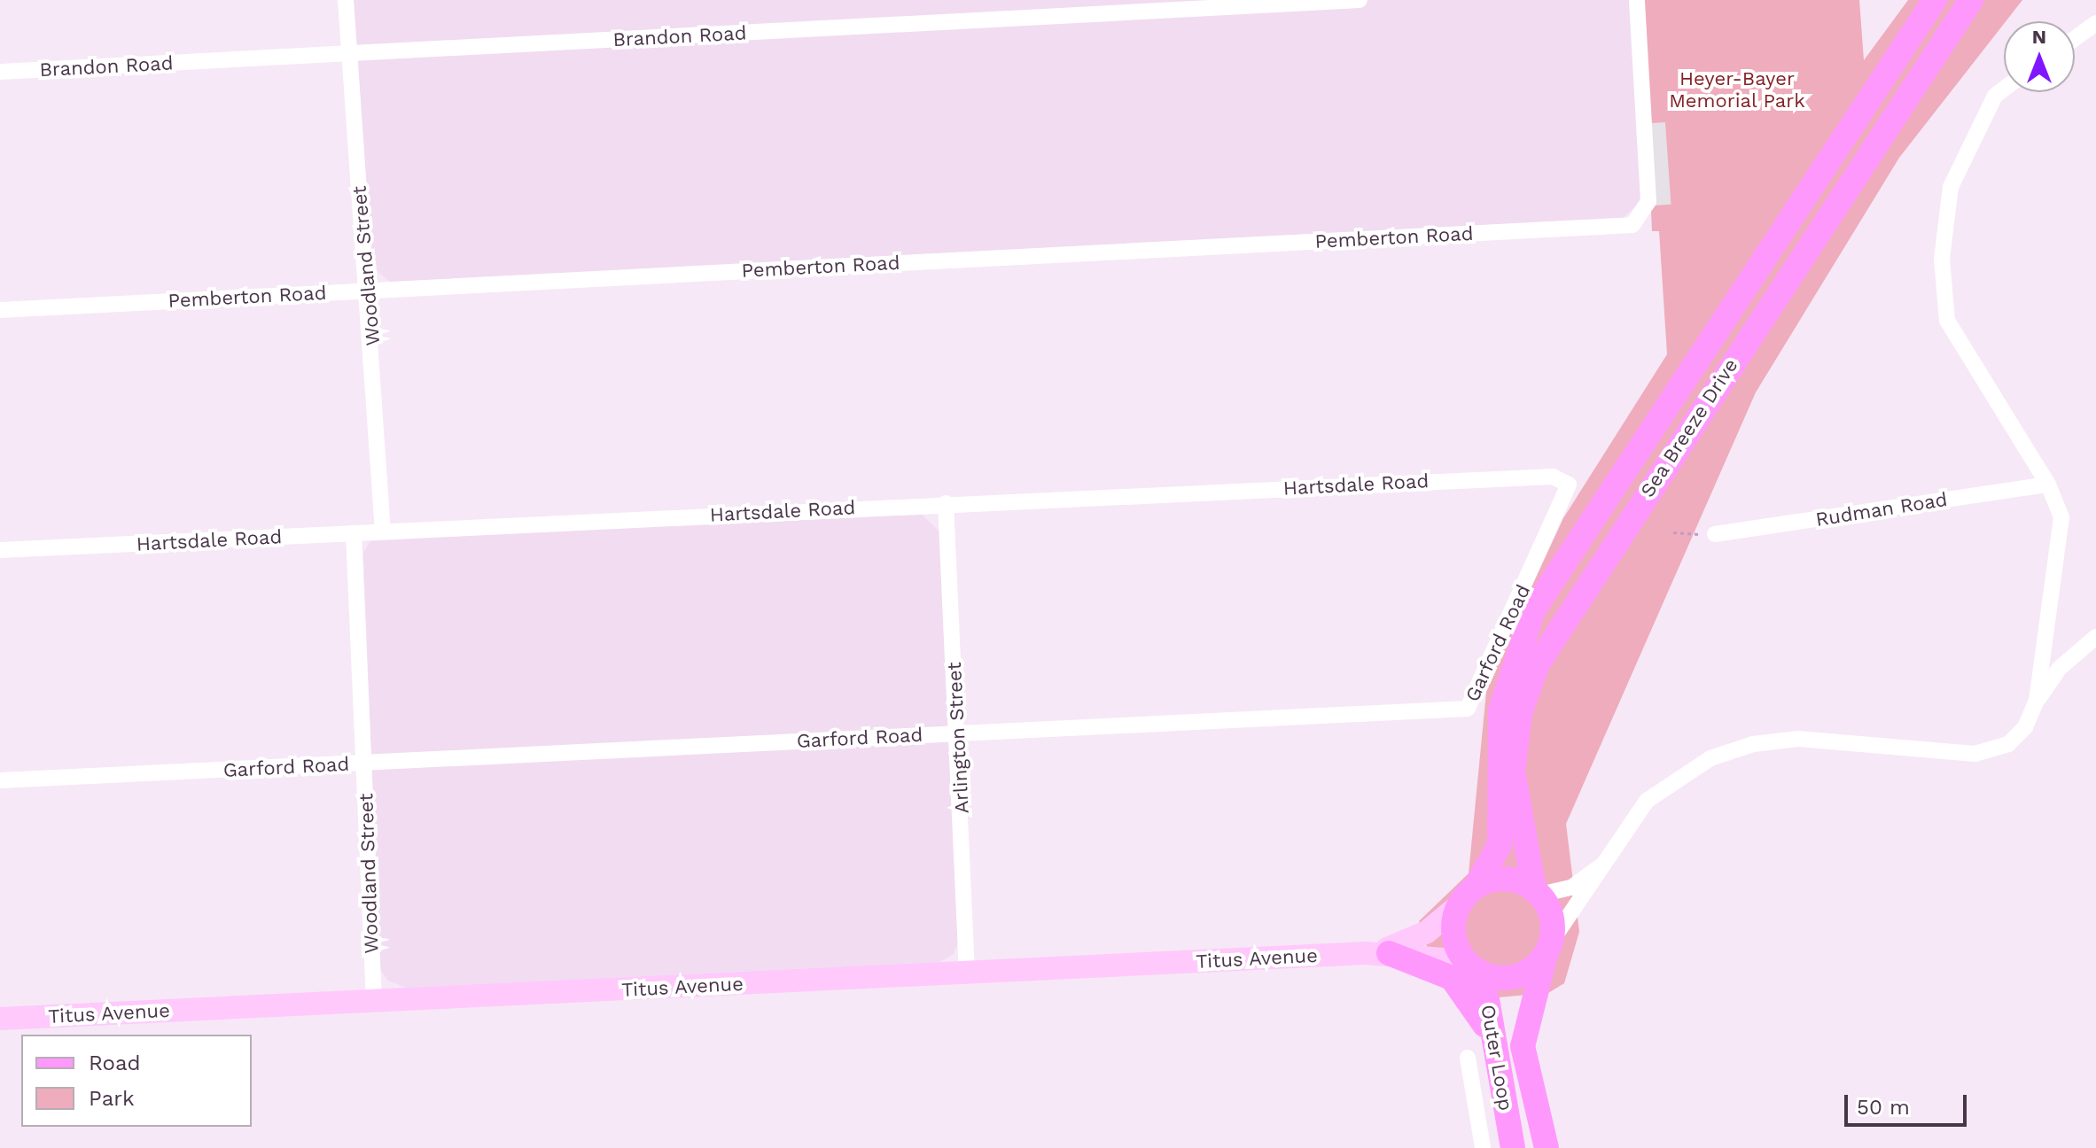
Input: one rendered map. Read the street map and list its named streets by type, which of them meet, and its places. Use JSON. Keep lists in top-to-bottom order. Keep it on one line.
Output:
{"streets":{"main road":["Sea Breeze Drive","Titus Avenue","Outer Loop"],"street":["Brandon Road","Pemberton Road","Woodland Street","Hartsdale Road","Rudman Road","Garford Road","Arlington Street"]},"crossings":[["Brandon Road","Woodland Street"],["Pemberton Road","Woodland Street"],["Woodland Street","Hartsdale Road"],["Woodland Street","Garford Road"],["Woodland Street","Titus Avenue"],["Sea Breeze Drive","Titus Avenue"],["Sea Breeze Drive","Outer Loop"],["Hartsdale Road","Garford Road"],["Hartsdale Road","Arlington Street"],["Garford Road","Arlington Street"],["Arlington Street","Titus Avenue"],["Titus Avenue","Outer Loop"]],"parks":["Heyer-Bayer Memorial Park"],"legend":["Road","Park"],"scale_bar":"50 m","north":"top"}
